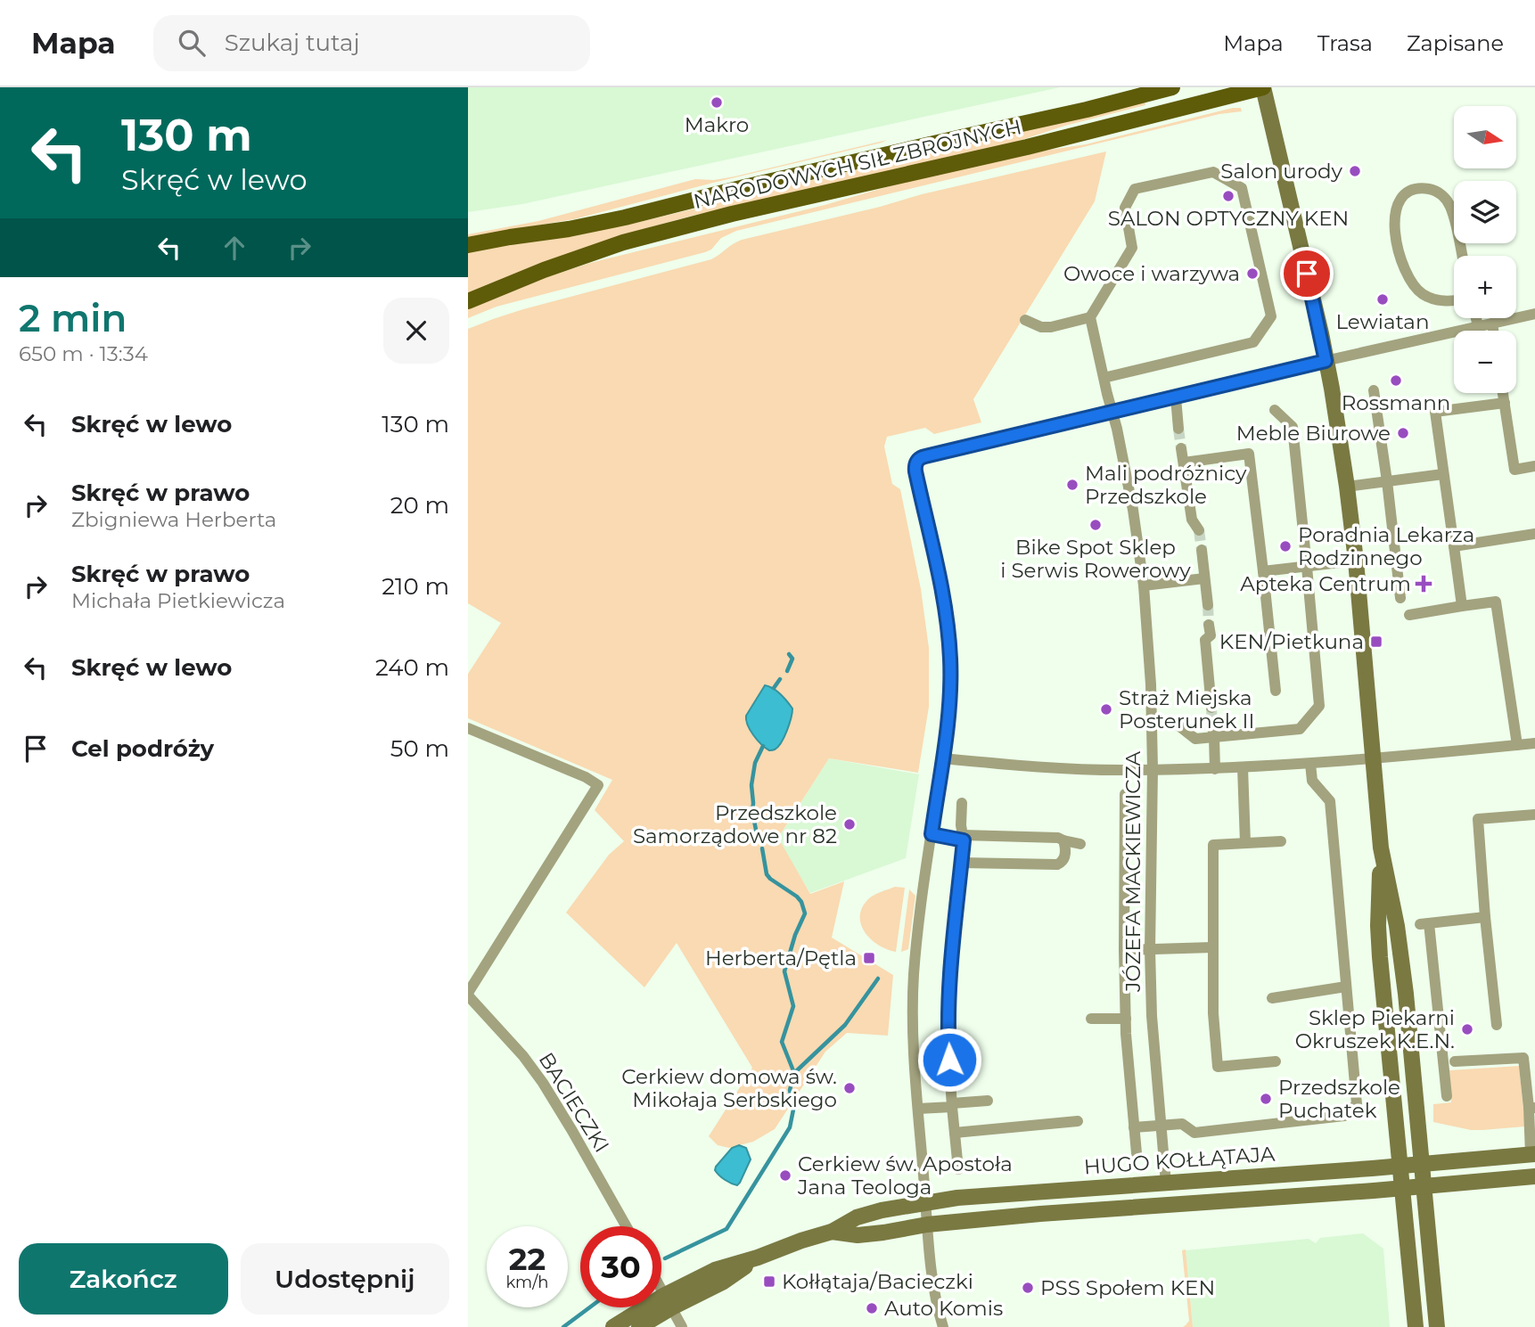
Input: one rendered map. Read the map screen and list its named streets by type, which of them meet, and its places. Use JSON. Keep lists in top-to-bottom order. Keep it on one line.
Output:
{"streets":{"main road":["NARODOWYCH SIŁ ZBROJNYCH"],"street":["JÓZEFA MACKIEWICZA","BACIECZKI","HUGO KOŁŁĄTAJA"]},"crossings":[["JÓZEFA MACKIEWICZA","HUGO KOŁŁĄTAJA"]],"places":{"other":["Makro","Salon urody","SALON OPTYCZNY KEN","Owoce i warzywa","Lewiatan","Rossmann","Meble Biurowe","Mali podróżnicy Przedszkole","Bike Spot Sklep i Serwis Rowerowy","Poradnia Lekarza Rodzinnego","Straż Miejska Posterunek II","Przedszkole Samorządowe nr 82","Sklep Piekarni Okruszek K.E.N.","Cerkiew domowa św. Mikołaja Serbskiego","Przedszkole Puchatek","Cerkiew św. Apostoła Jana Teologa","PSS Społem KEN","Auto Komis"],"health":["Apteka Centrum"],"transit":["KEN/Pietkuna","Herberta/Pętla","Kołłątaja/Bacieczki"]},"north":"right","page":{"header":"Mapa","search":"Szukaj tutaj","nav":["Mapa","Trasa","Zapisane"],"turn":["130 m","Skręć w lewo"],"map_buttons":["+","−"],"heading":["2 min","650 m · 13:34"],"list":[{"name":"Skręć w lewo","value":"130 m"},{"name":"Skręć w prawo","note":"Zbigniewa Herberta","value":"20 m"},{"name":"Skręć w prawo","note":"Michała Pietkiewicza","value":"210 m"},{"name":"Skręć w lewo","value":"240 m"},{"name":"Cel podróży","value":"50 m"}],"speed":"22 km/h","limit":"30","buttons":["Zakończ","Udostępnij"]}}
